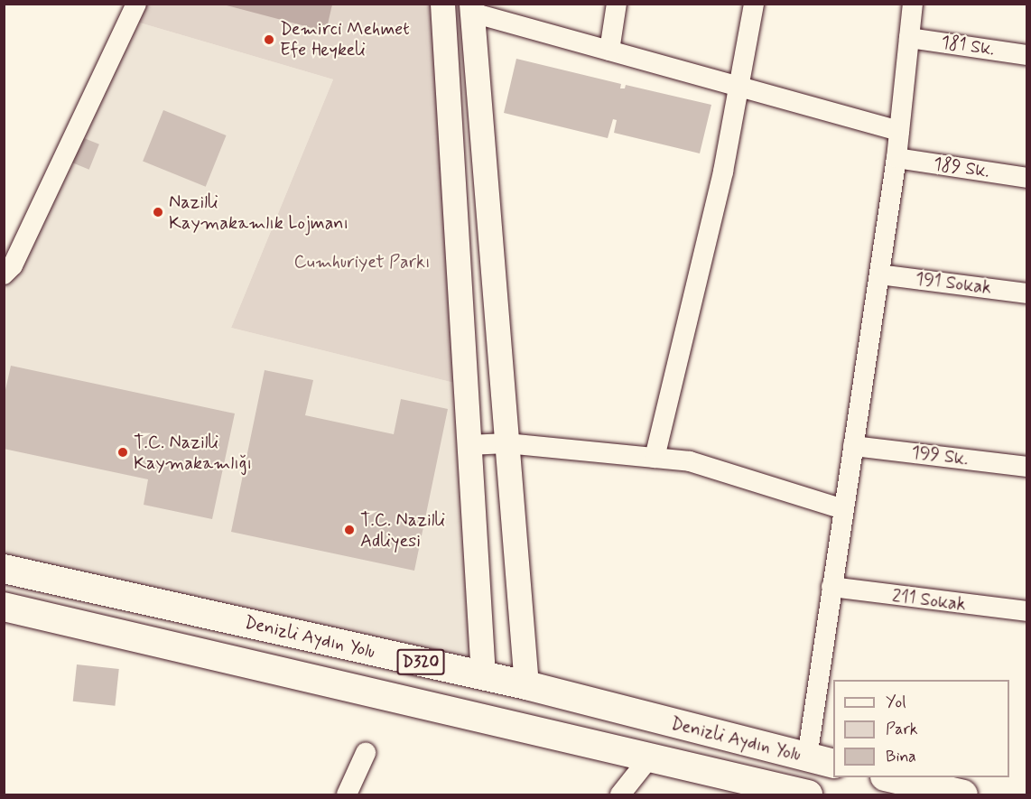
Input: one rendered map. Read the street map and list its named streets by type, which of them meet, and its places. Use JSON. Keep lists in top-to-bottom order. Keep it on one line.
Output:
{"streets":{"highway":["Denizli Aydın Yolu","D320"],"street":["181 Sk.","189 Sk.","191 Sokak","199 Sk.","211 Sokak"]},"parks":["Cumhuriyet Parkı"],"places":["Demirci Mehmet Efe Heykeli","Nazilli Kaymakamlık Lojmanı","T.C. Nazilli Kaymakamlığı","T.C. Nazilli Adliyesi"],"legend":["Yol","Park","Bina"]}
